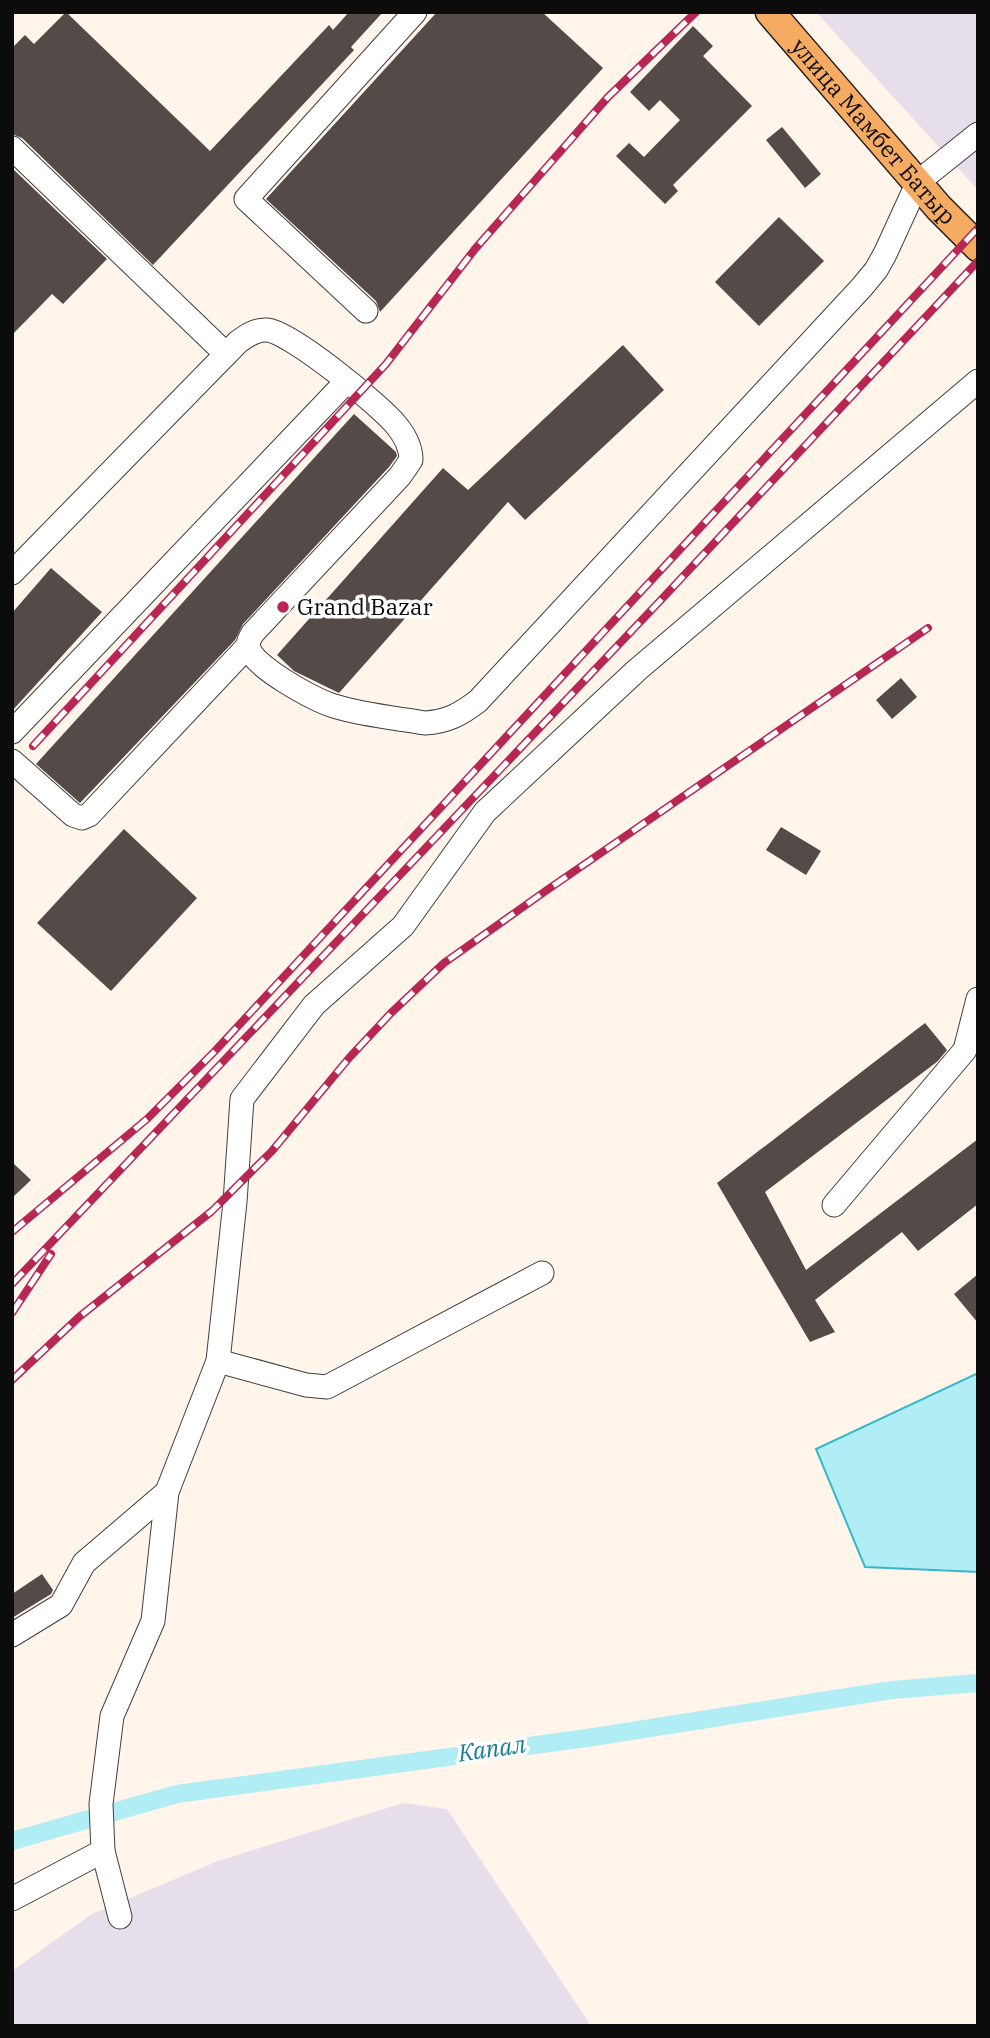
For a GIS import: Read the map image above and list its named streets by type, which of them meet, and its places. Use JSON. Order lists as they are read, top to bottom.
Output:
{
  "streets": {
    "main road": ["улица Мамбет Батыр"]
  },
  "water": ["Капал"],
  "places": ["Grand Bazar"]
}
